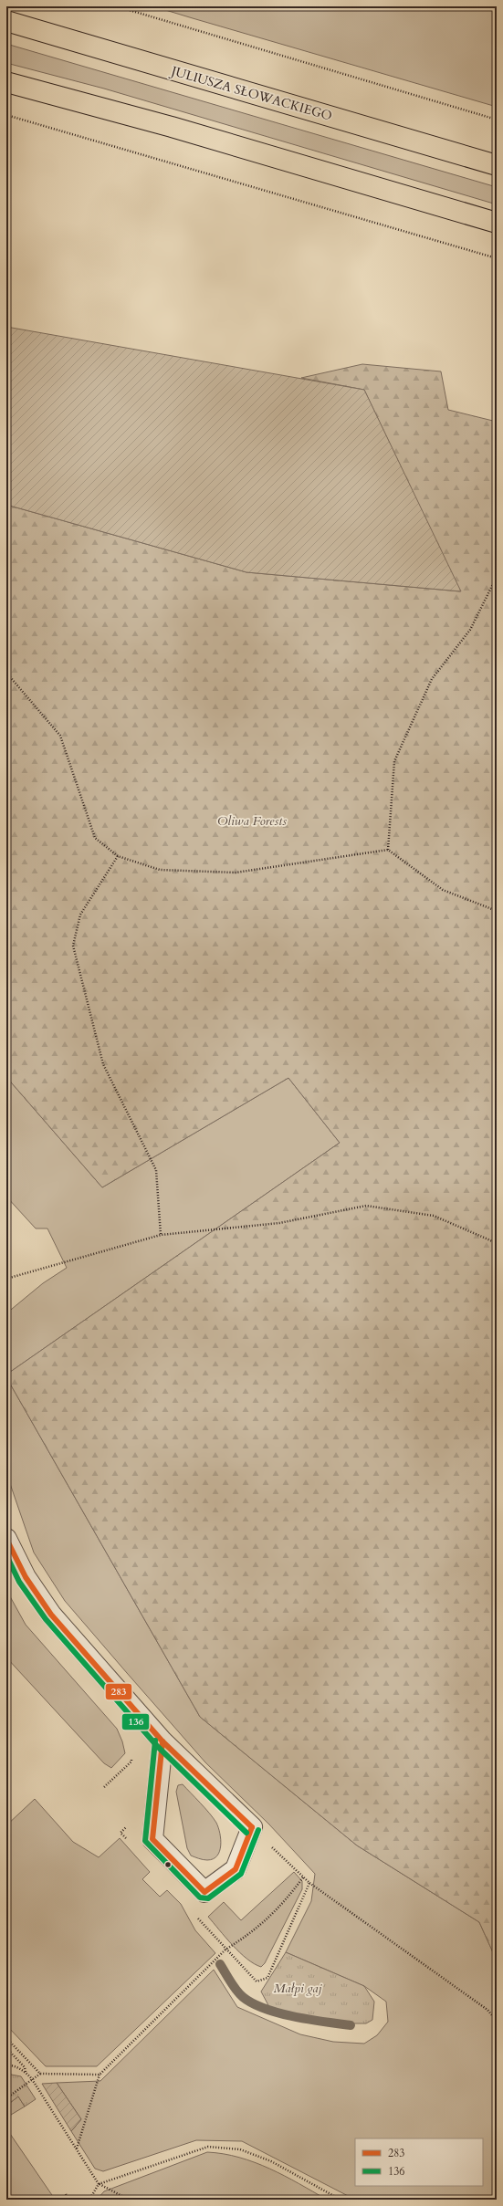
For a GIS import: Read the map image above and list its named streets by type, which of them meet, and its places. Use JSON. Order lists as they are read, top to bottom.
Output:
{
  "streets": {
    "main road": ["JULIUSZA SŁOWACKIEGO"]
  },
  "parks": ["Oliwa Forests", "Małpi gaj"],
  "lines": ["transit line 283", "transit line 136"],
  "legend": ["283", "136"]
}
